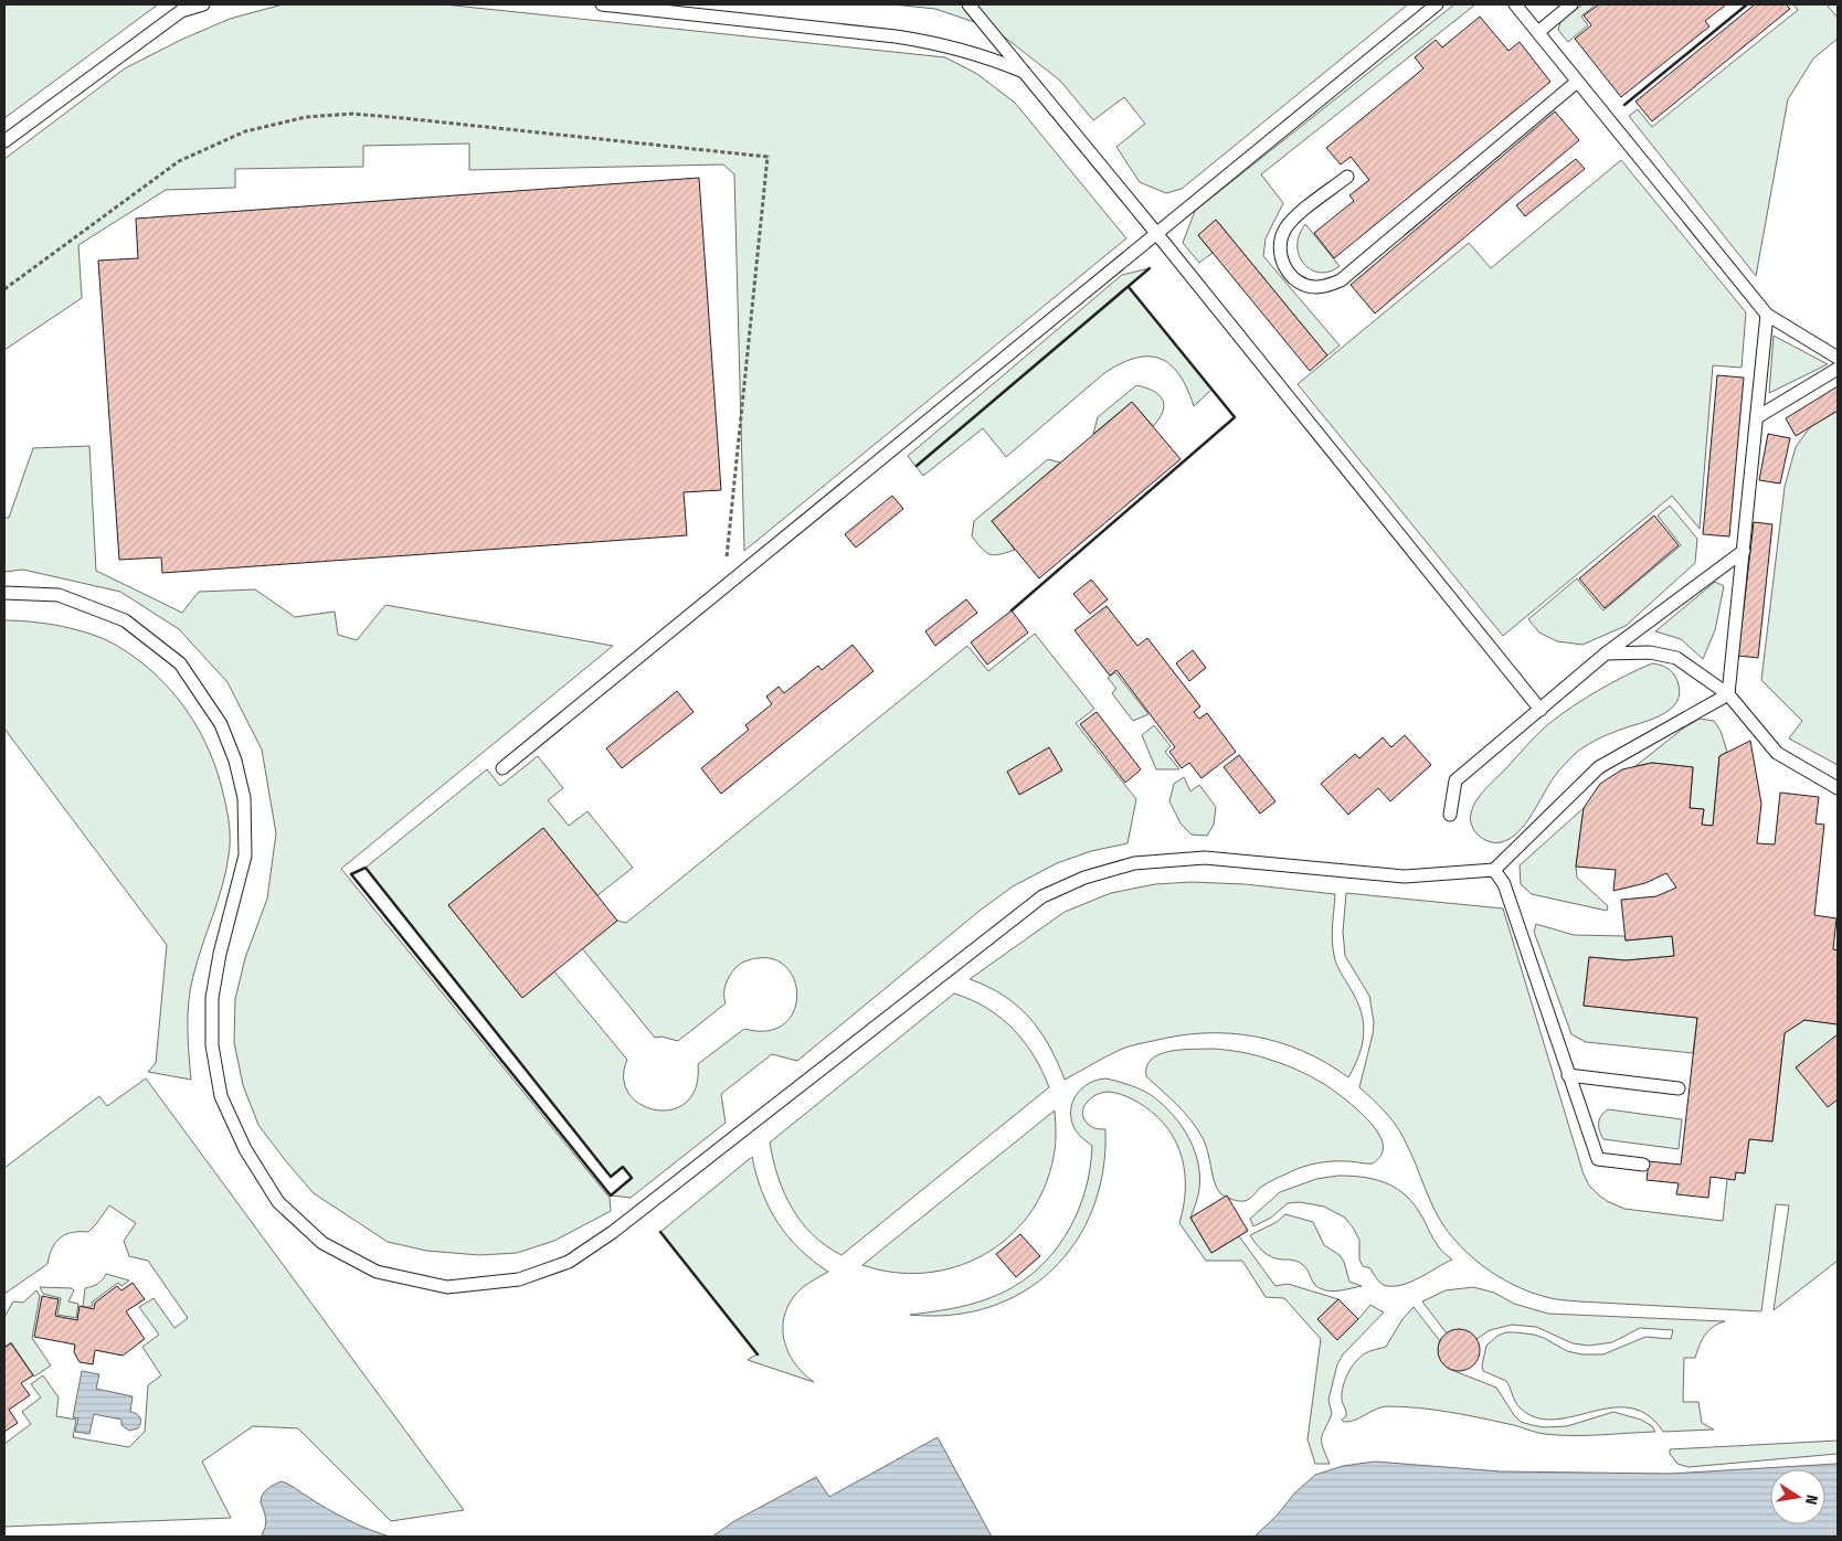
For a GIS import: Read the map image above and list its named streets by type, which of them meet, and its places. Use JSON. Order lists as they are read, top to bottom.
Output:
{
  "north": "right"
}
